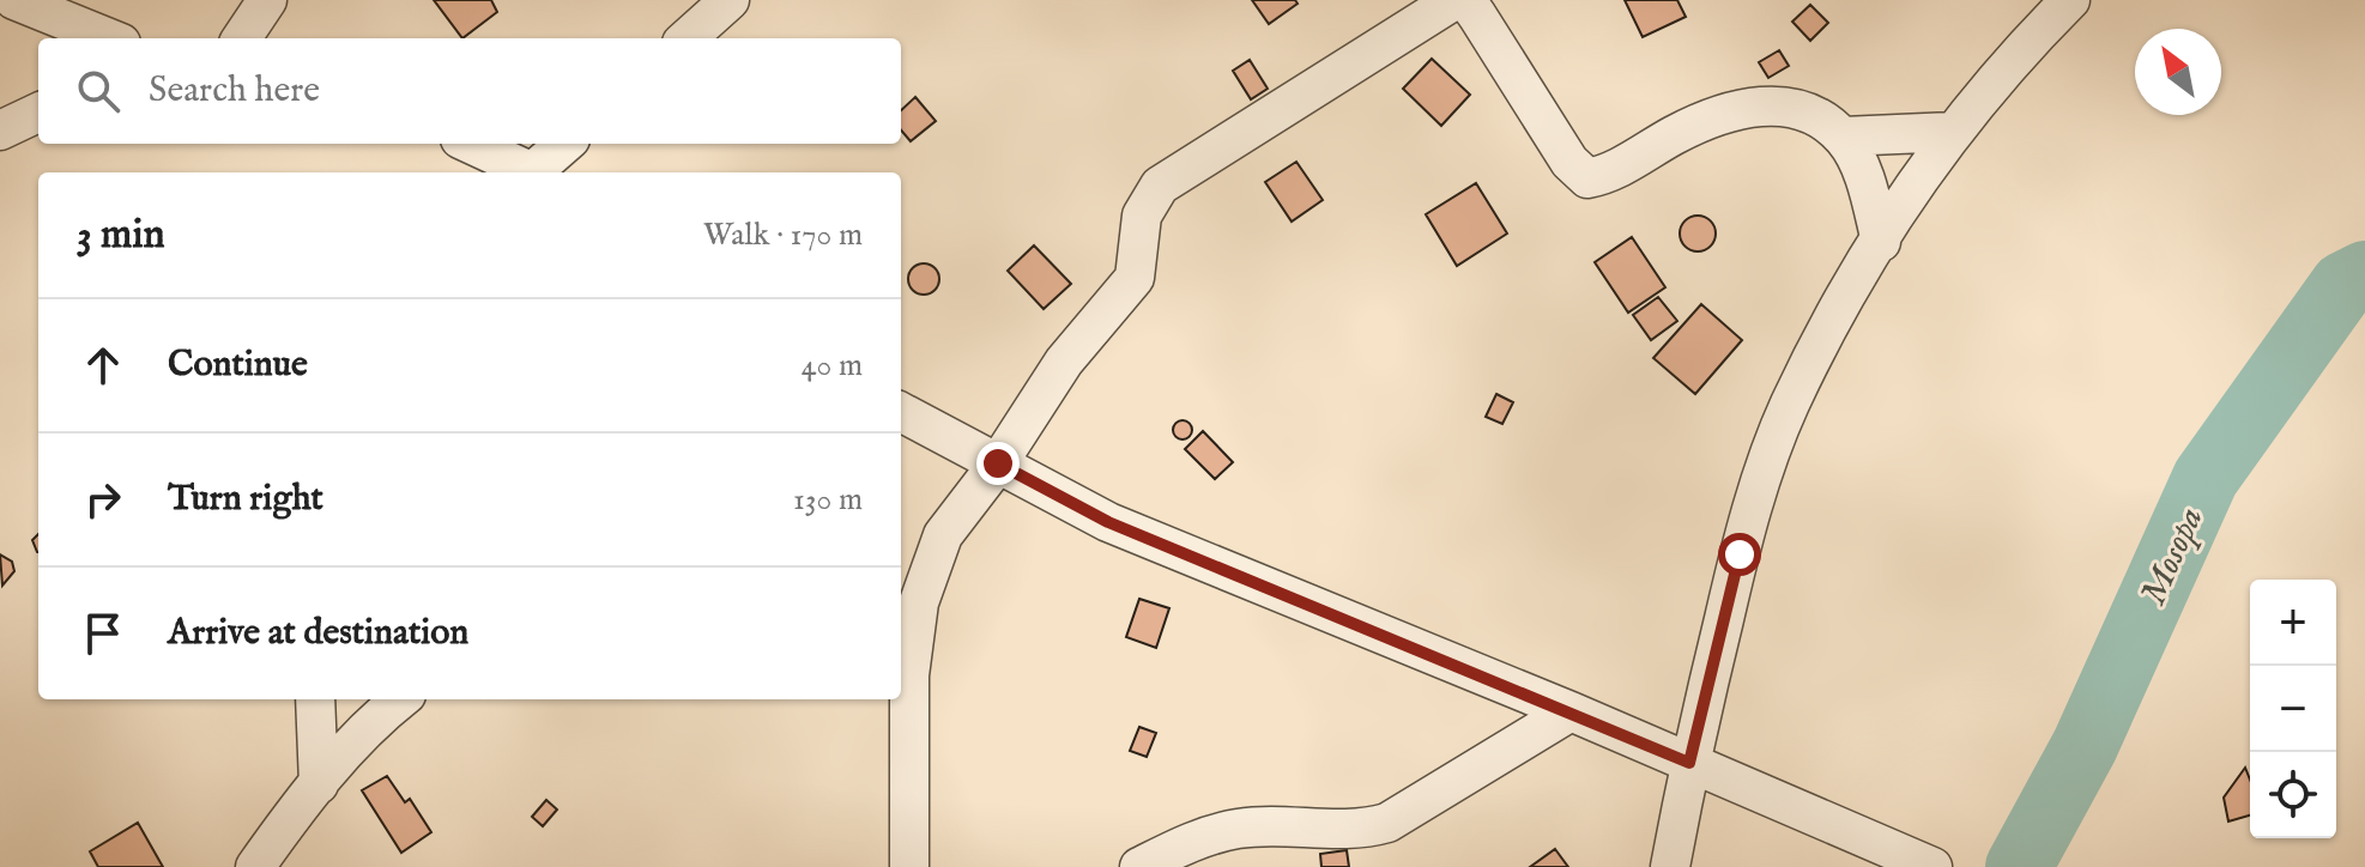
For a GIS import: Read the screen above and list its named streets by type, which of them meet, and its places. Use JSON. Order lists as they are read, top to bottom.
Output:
{
  "water": ["Mosopa"],
  "north": "top left",
  "page": {
    "search": "Search here",
    "heading": ["3 min", "Walk · 170 m"],
    "list": [
      ["Continue", "40 m"],
      ["Turn right", "130 m"],
      "Arrive at destination"
    ],
    "map_buttons": ["+", "−"]
  }
}
